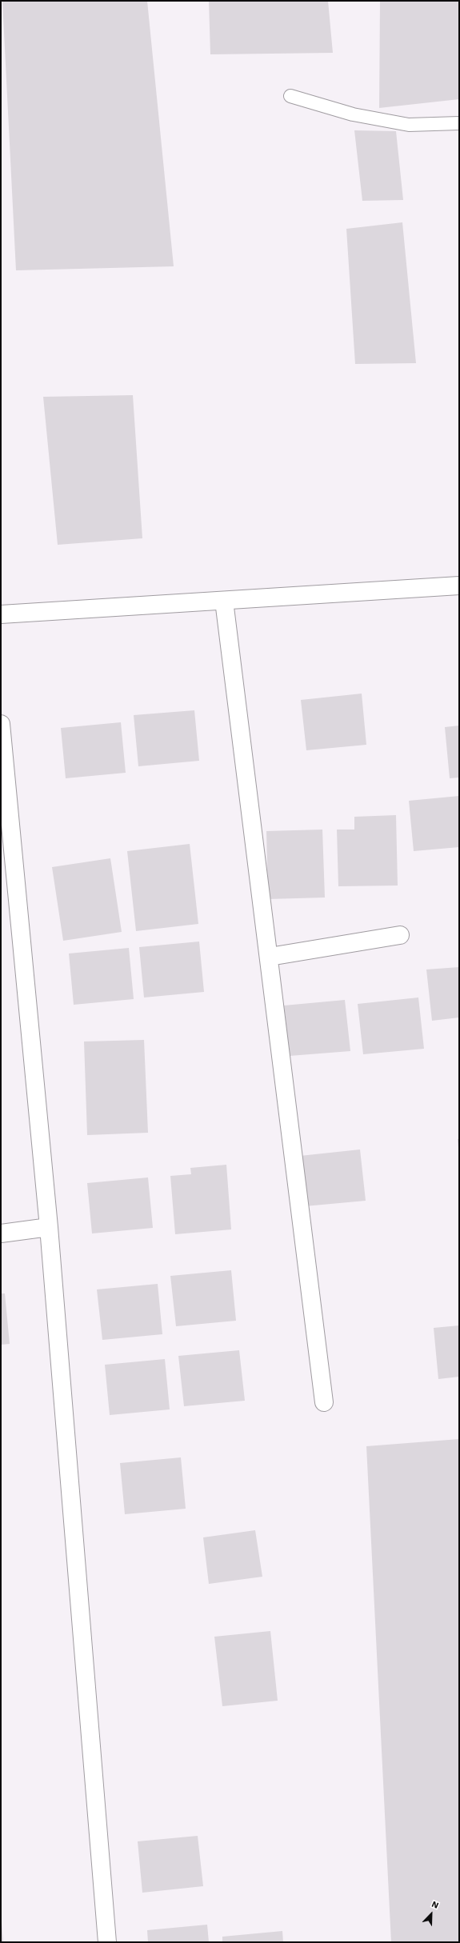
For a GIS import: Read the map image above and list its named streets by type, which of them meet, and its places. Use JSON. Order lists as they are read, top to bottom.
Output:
{
  "north": "top right"
}
